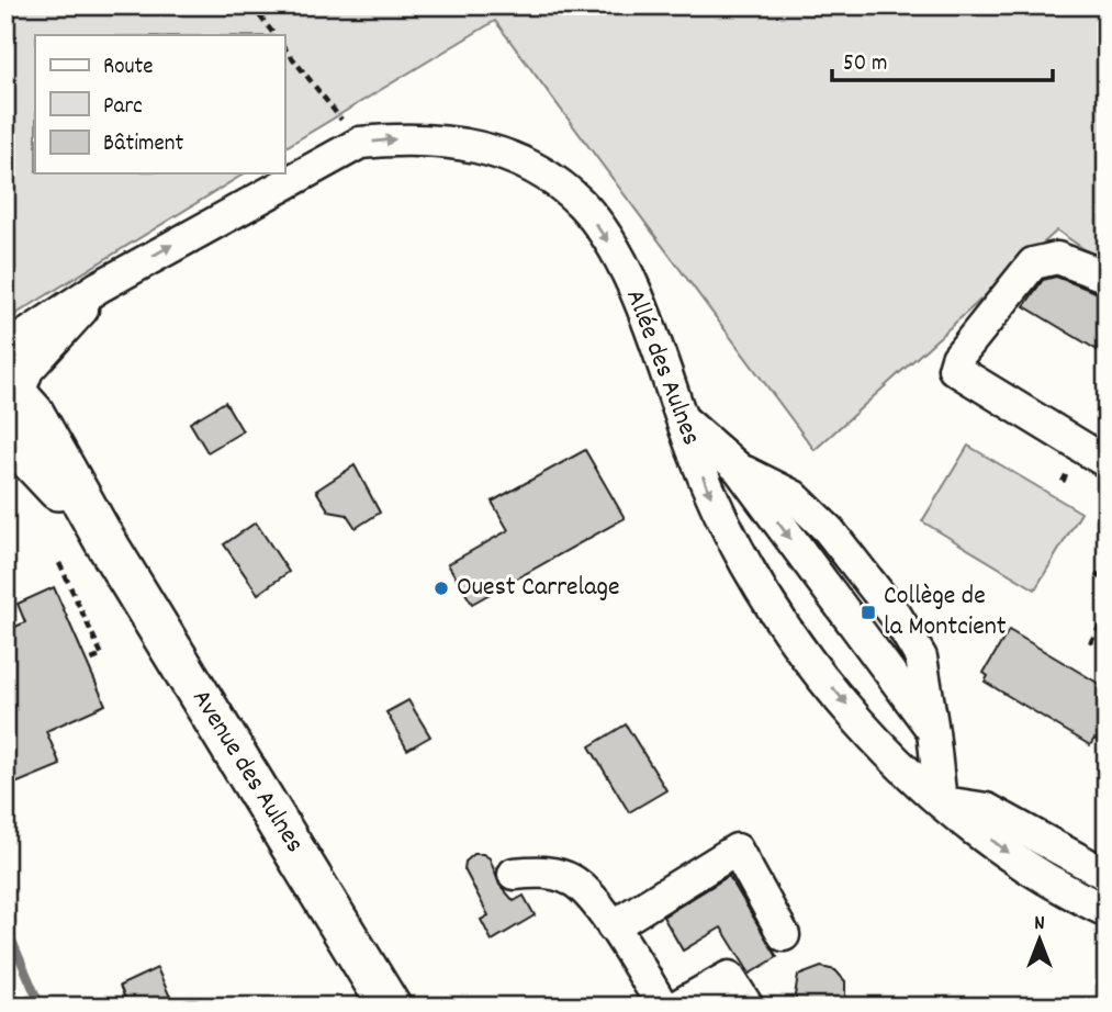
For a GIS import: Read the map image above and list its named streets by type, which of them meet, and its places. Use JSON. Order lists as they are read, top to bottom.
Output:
{
  "streets": {
    "main road": ["Avenue des Aulnes"],
    "street": ["Allée des Aulnes"]
  },
  "one_way": ["Allée des Aulnes"],
  "places": {
    "other": ["Ouest Carrelage"],
    "transit": ["Collège de la Montcient"]
  },
  "legend": ["Route", "Parc", "Bâtiment"],
  "scale_bar": "50 m",
  "north": "top"
}
